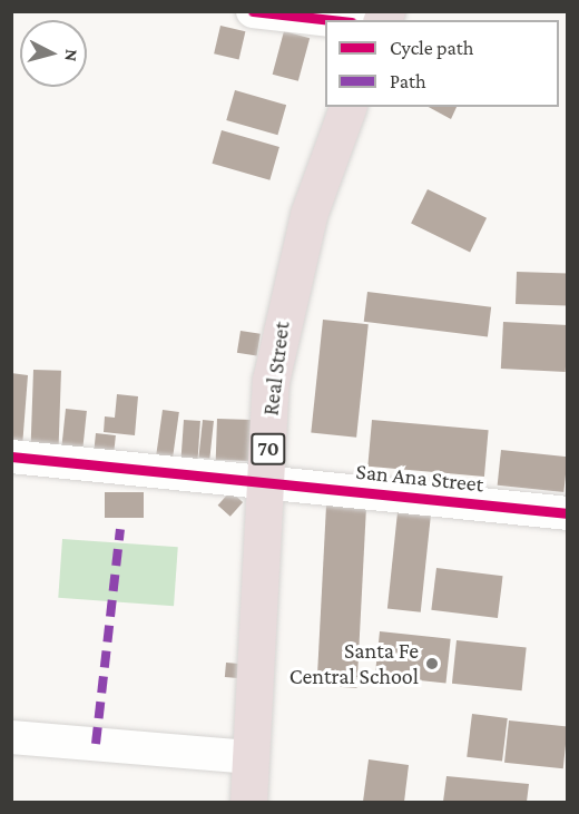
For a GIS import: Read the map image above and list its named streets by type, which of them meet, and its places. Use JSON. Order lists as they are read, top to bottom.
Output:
{
  "streets": {
    "highway": ["Real Street", "70"],
    "street": ["San Ana Street"]
  },
  "crossings": [
    ["Real Street", "San Ana Street"]
  ],
  "places": ["Santa Fe Central School"],
  "legend": ["Cycle path", "Path"],
  "north": "right"
}
